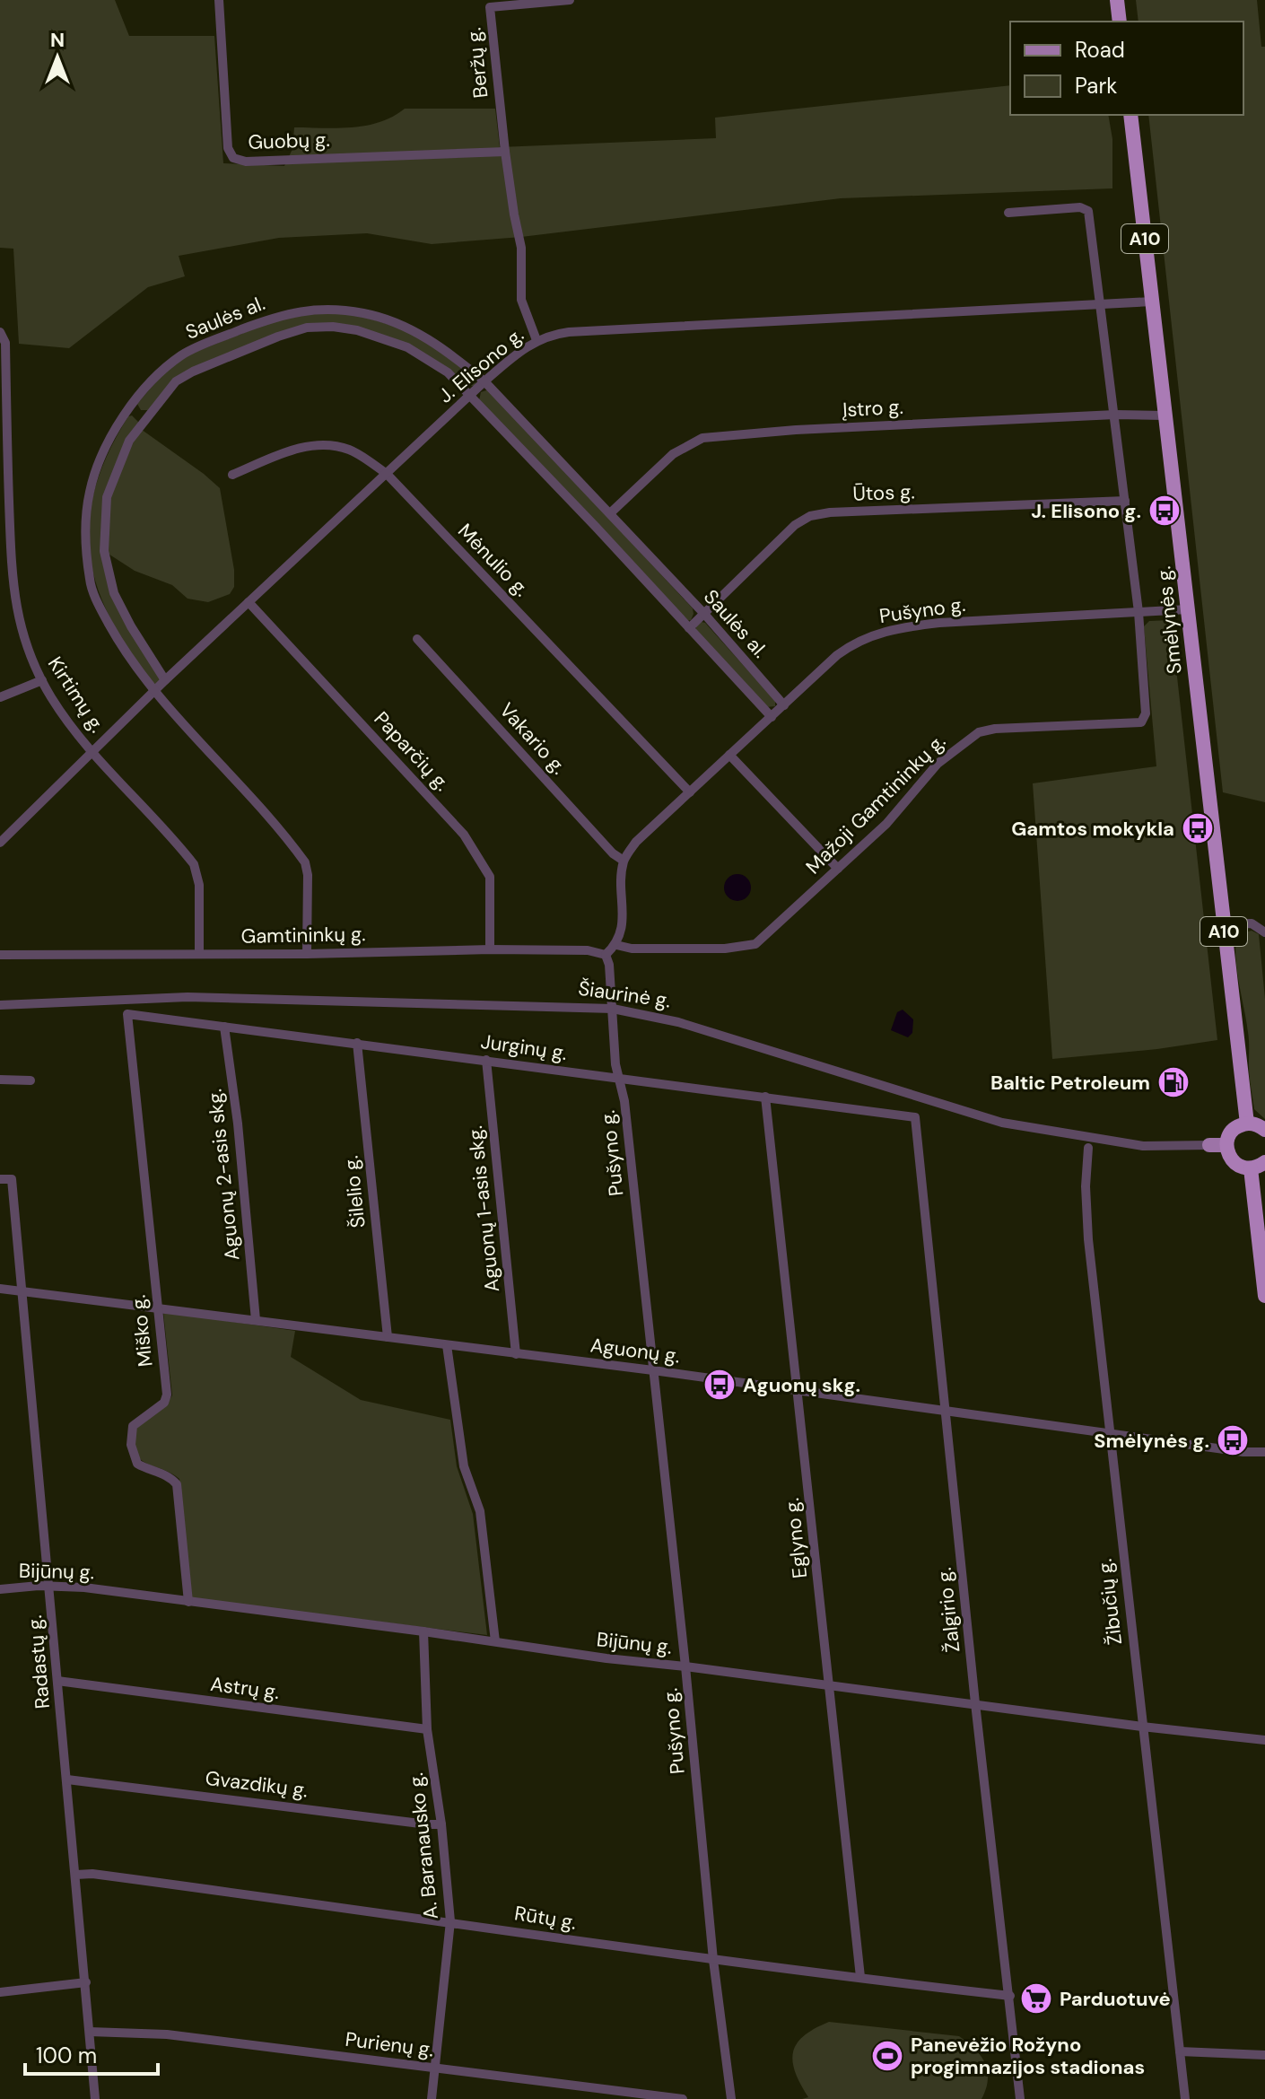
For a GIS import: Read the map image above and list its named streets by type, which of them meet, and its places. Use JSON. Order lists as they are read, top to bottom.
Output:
{
  "streets": {
    "highway": ["A10", "Smėlynės g."],
    "main road": ["Šiaurinė g."],
    "street": [
      "Beržų g.",
      "Guobų g.",
      "Saulės al.",
      "J. Elisono g.",
      "Įstro g.",
      "Ūtos g.",
      "Mėnulio g.",
      "Pušyno g.",
      "Kirtimų g.",
      "Vakario g.",
      "Paparčių g.",
      "Mažoji Gamtininkų g.",
      "Gamtininkų g.",
      "Jurginų g.",
      "Aguonų 2-asis skg.",
      "Šilelio g.",
      "Aguonų 1-asis skg.",
      "Miško g.",
      "Aguonų g.",
      "Eglyno g.",
      "Bijūnų g.",
      "Žibučių g.",
      "Žalgirio g.",
      "Radastų g.",
      "Astrų g.",
      "Gvazdikų g.",
      "A. Baranausko g.",
      "Rūtų g.",
      "Purienų g."
    ]
  },
  "crossings": [
    ["Beržų g.", "Guobų g."],
    ["Saulės al.", "J. Elisono g."],
    ["Saulės al.", "Įstro g."],
    ["Saulės al.", "Ūtos g."],
    ["Saulės al.", "Pušyno g."],
    ["Saulės al.", "Gamtininkų g."],
    ["J. Elisono g.", "Mėnulio g."],
    ["J. Elisono g.", "Smėlynės g."],
    ["J. Elisono g.", "Kirtimų g."],
    ["J. Elisono g.", "Paparčių g."],
    ["J. Elisono g.", "Mažoji Gamtininkų g."],
    ["Įstro g.", "Smėlynės g."],
    ["Įstro g.", "Mažoji Gamtininkų g."],
    ["Ūtos g.", "Mažoji Gamtininkų g."],
    ["Mėnulio g.", "Pušyno g."],
    ["Pušyno g.", "Smėlynės g."],
    ["Pušyno g.", "Vakario g."],
    ["Pušyno g.", "Mažoji Gamtininkų g."],
    ["Pušyno g.", "Gamtininkų g."],
    ["Pušyno g.", "Šiaurinė g."],
    ["Pušyno g.", "Jurginų g."],
    ["Pušyno g.", "Aguonų g."],
    ["Pušyno g.", "Bijūnų g."],
    ["Pušyno g.", "Rūtų g."],
    ["Kirtimų g.", "Gamtininkų g."],
    ["Paparčių g.", "Gamtininkų g."],
    ["Jurginų g.", "Aguonų 2-asis skg."],
    ["Jurginų g.", "Šilelio g."],
    ["Jurginų g.", "Aguonų 1-asis skg."],
    ["Jurginų g.", "Miško g."],
    ["Jurginų g.", "Eglyno g."],
    ["Jurginų g.", "Žalgirio g."],
    ["Aguonų 2-asis skg.", "Aguonų g."],
    ["Šilelio g.", "Aguonų g."],
    ["Aguonų 1-asis skg.", "Aguonų g."],
    ["Miško g.", "Aguonų g."],
    ["Miško g.", "Bijūnų g."],
    ["Aguonų g.", "Eglyno g."],
    ["Aguonų g.", "Žibučių g."],
    ["Aguonų g.", "Žalgirio g."],
    ["Aguonų g.", "Radastų g."],
    ["Eglyno g.", "Bijūnų g."],
    ["Eglyno g.", "Rūtų g."],
    ["Bijūnų g.", "Žibučių g."],
    ["Bijūnų g.", "Žalgirio g."],
    ["Bijūnų g.", "Radastų g."],
    ["Bijūnų g.", "A. Baranausko g."],
    ["Žalgirio g.", "Rūtų g."],
    ["Radastų g.", "Astrų g."],
    ["Radastų g.", "Gvazdikų g."],
    ["Radastų g.", "Rūtų g."],
    ["Radastų g.", "Purienų g."],
    ["Astrų g.", "A. Baranausko g."],
    ["Gvazdikų g.", "A. Baranausko g."],
    ["A. Baranausko g.", "Rūtų g."],
    ["A. Baranausko g.", "Purienų g."]
  ],
  "places": {
    "bus stop": [
      "J. Elisono g.",
      "Gamtos mokykla",
      "Aguonų skg.",
      "Smėlynės g."
    ],
    "fuel station": ["Baltic Petroleum"],
    "supermarket": ["Parduotuvė"],
    "sports": ["Panevėžio Rožyno progimnazijos stadionas"]
  },
  "legend": ["Road", "Park"],
  "scale_bar": "100 m",
  "north": "top"
}
